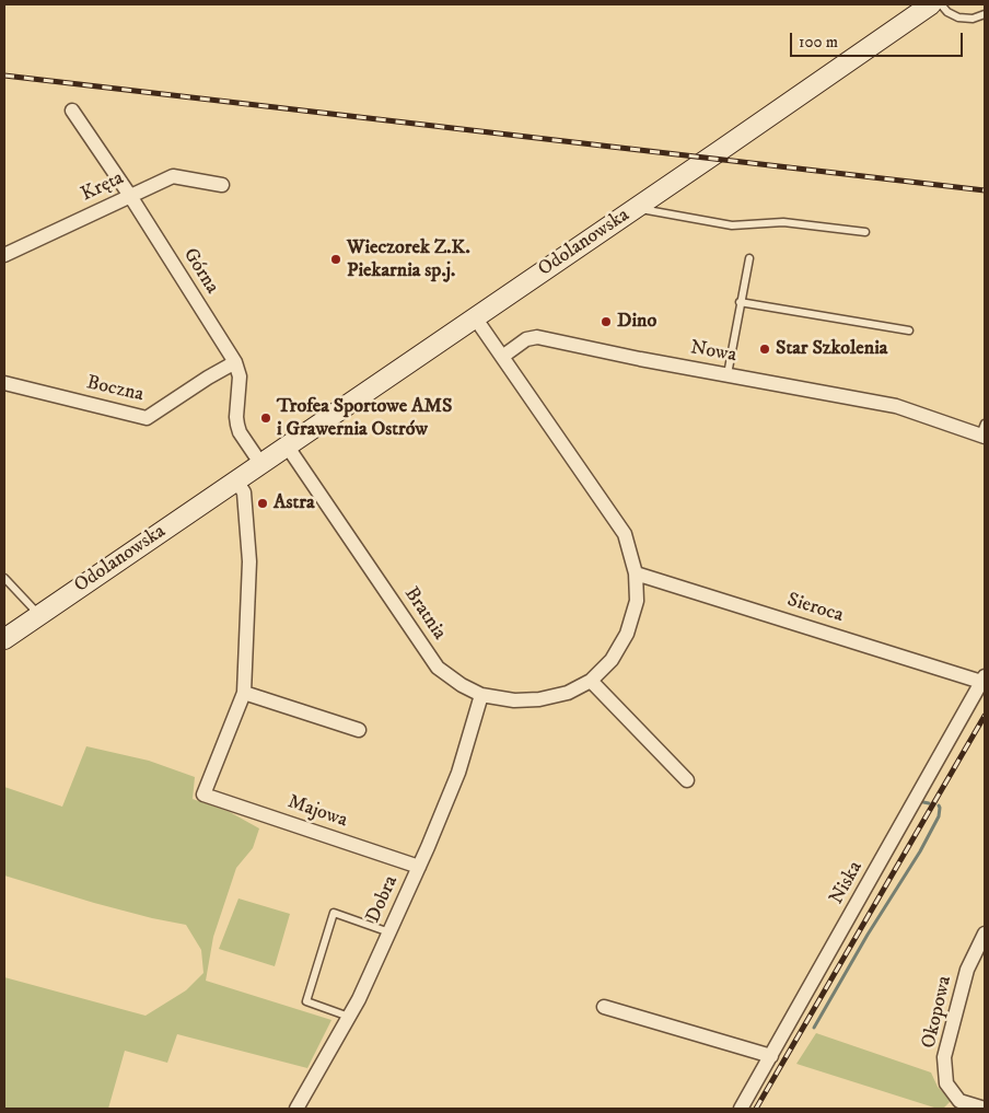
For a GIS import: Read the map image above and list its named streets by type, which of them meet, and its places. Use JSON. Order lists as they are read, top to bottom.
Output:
{
  "streets": {
    "main road": ["Odolanowska"],
    "street": [
      "Kręta",
      "Górna",
      "Nowa",
      "Boczna",
      "Sieroca",
      "Bratnia",
      "Majowa",
      "Niska",
      "Dobra",
      "Okopowa"
    ]
  },
  "crossings": [
    ["Kręta", "Górna"],
    ["Odolanowska", "Górna"],
    ["Odolanowska", "Bratnia"],
    ["Górna", "Boczna"],
    ["Nowa", "Bratnia"],
    ["Sieroca", "Bratnia"],
    ["Sieroca", "Niska"],
    ["Bratnia", "Dobra"],
    ["Majowa", "Dobra"]
  ],
  "places": [
    "Wieczorek Z.K. Piekarnia sp.j.",
    "Dino",
    "Star Szkolenia",
    "Trofea Sportowe AMS i Grawernia Ostrów",
    "Astra"
  ],
  "scale_bar": "100 m"
}
